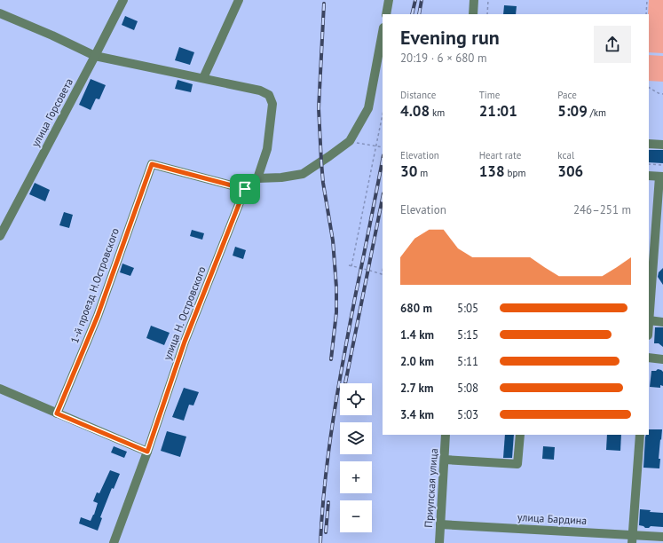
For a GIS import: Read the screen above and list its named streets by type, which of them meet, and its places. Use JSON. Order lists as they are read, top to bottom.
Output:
{
  "streets": {
    "street": [
      "улица Горсовета",
      "1-й проезд Н.Островского",
      "улица Н. Островского",
      "Приупская улица",
      "улица Бардина"
    ]
  },
  "crossings": [
    ["1-й проезд Н.Островского", "улица Н. Островского"],
    ["Приупская улица", "улица Бардина"]
  ],
  "page": {
    "heading": ["Evening run", "20:19 · 6 × 680 m"],
    "stats": [
      ["Distance", "4.08 km"],
      ["Time", "21:01"],
      ["Pace", "5:09 /km"],
      ["Elevation", "30 m"],
      ["Heart rate", "138 bpm"],
      ["kcal", "306"]
    ],
    "chart": ["Elevation", "246–251 m"],
    "list": [
      {
        "name": "680 m",
        "note": "5:05"
      },
      {
        "name": "1.4 km",
        "note": "5:15"
      },
      {
        "name": "2.0 km",
        "note": "5:11"
      },
      {
        "name": "2.7 km",
        "note": "5:08"
      },
      {
        "name": "3.4 km",
        "note": "5:03"
      }
    ],
    "map_buttons": ["+", "−"]
  }
}
